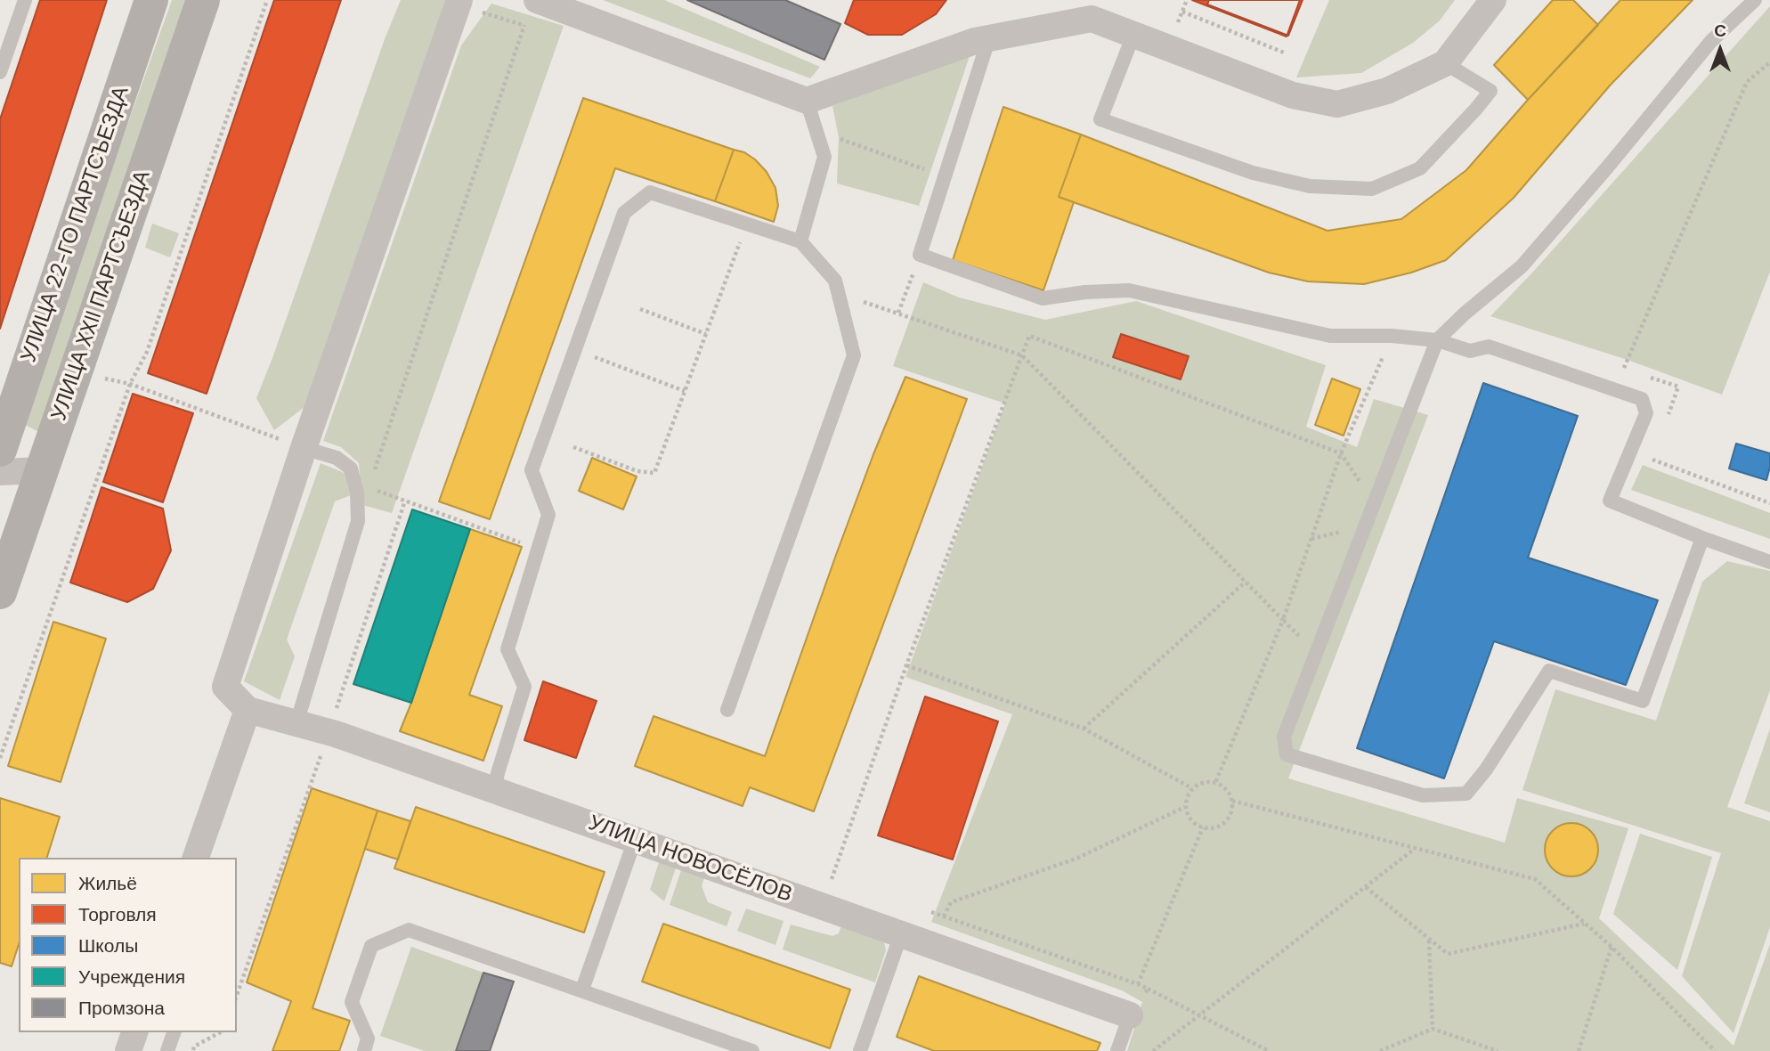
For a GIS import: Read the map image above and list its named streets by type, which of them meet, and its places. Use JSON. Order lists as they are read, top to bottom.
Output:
{
  "streets": {
    "main road": ["УЛИЦА 22-ГО ПАРТСЪЕЗДА", "УЛИЦА XXII ПАРТСЪЕЗДА"],
    "street": ["УЛИЦА НОВОСЁЛОВ"]
  },
  "legend": [
    "Жильё",
    "Торговля",
    "Школы",
    "Учреждения",
    "Промзона"
  ],
  "north": "top"
}
